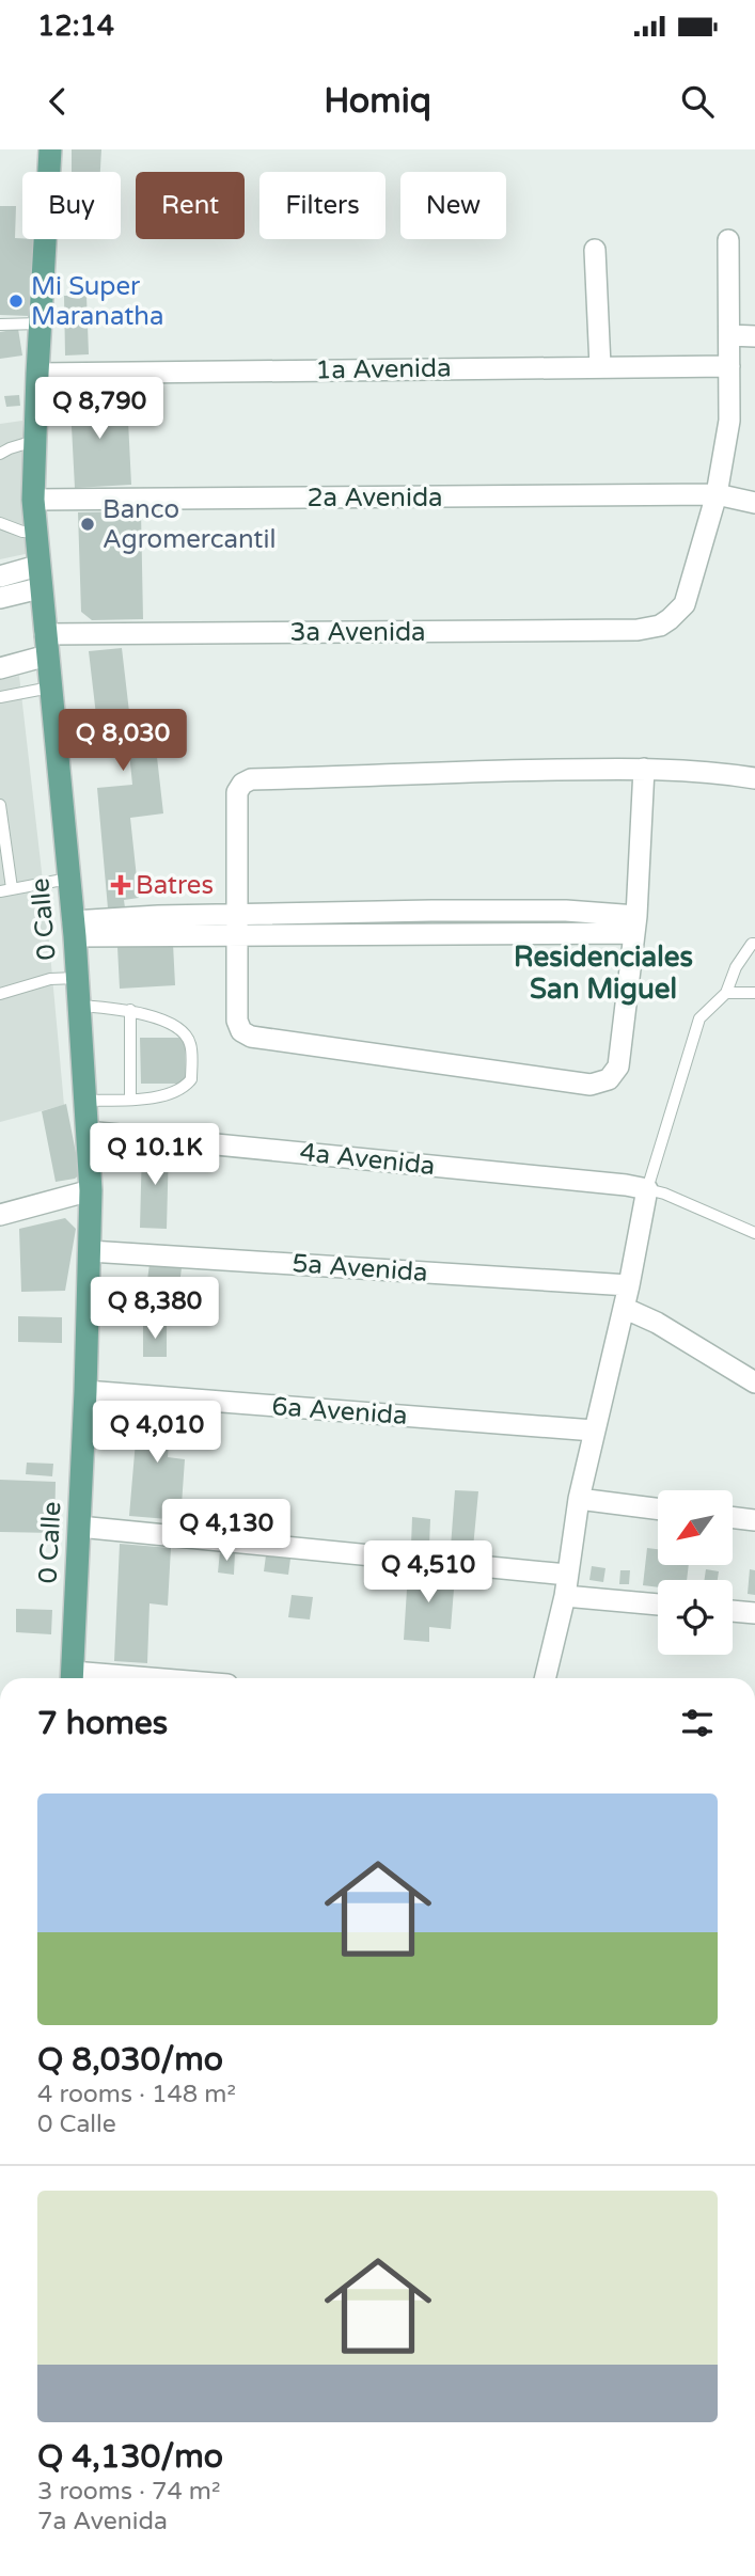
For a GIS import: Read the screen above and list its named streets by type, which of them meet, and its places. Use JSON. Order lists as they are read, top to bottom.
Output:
{
  "streets": {
    "main road": ["0 Calle"],
    "street": [
      "1a Avenida",
      "2a Avenida",
      "3a Avenida",
      "4a Avenida",
      "5a Avenida",
      "6a Avenida"
    ]
  },
  "crossings": [
    ["1a Avenida", "0 Calle"],
    ["2a Avenida", "3a Avenida"],
    ["2a Avenida", "0 Calle"],
    ["3a Avenida", "0 Calle"],
    ["0 Calle", "4a Avenida"],
    ["0 Calle", "5a Avenida"],
    ["0 Calle", "6a Avenida"]
  ],
  "districts": ["Residenciales San Miguel"],
  "places": {
    "other": ["Mi Super Maranatha", "Banco Agromercantil"],
    "health": ["Batres"]
  },
  "north": "bottom left",
  "page": {
    "status": "12:14",
    "header": "Homiq",
    "chip": [
      "Buy",
      "Rent",
      "Filters",
      "New"
    ],
    "price": [
      "Q 8,790",
      "Q 8,030",
      "Q 10.1K",
      "Q 8,380",
      "Q 4,010",
      "Q 4,130",
      "Q 4,510"
    ],
    "heading": "7 homes",
    "list": [
      {
        "name": "Q 8,030/mo",
        "note": "4 rooms · 148 m² · 0 Calle"
      },
      {
        "name": "Q 4,130/mo",
        "note": "3 rooms · 74 m² · 7a Avenida"
      }
    ]
  }
}
